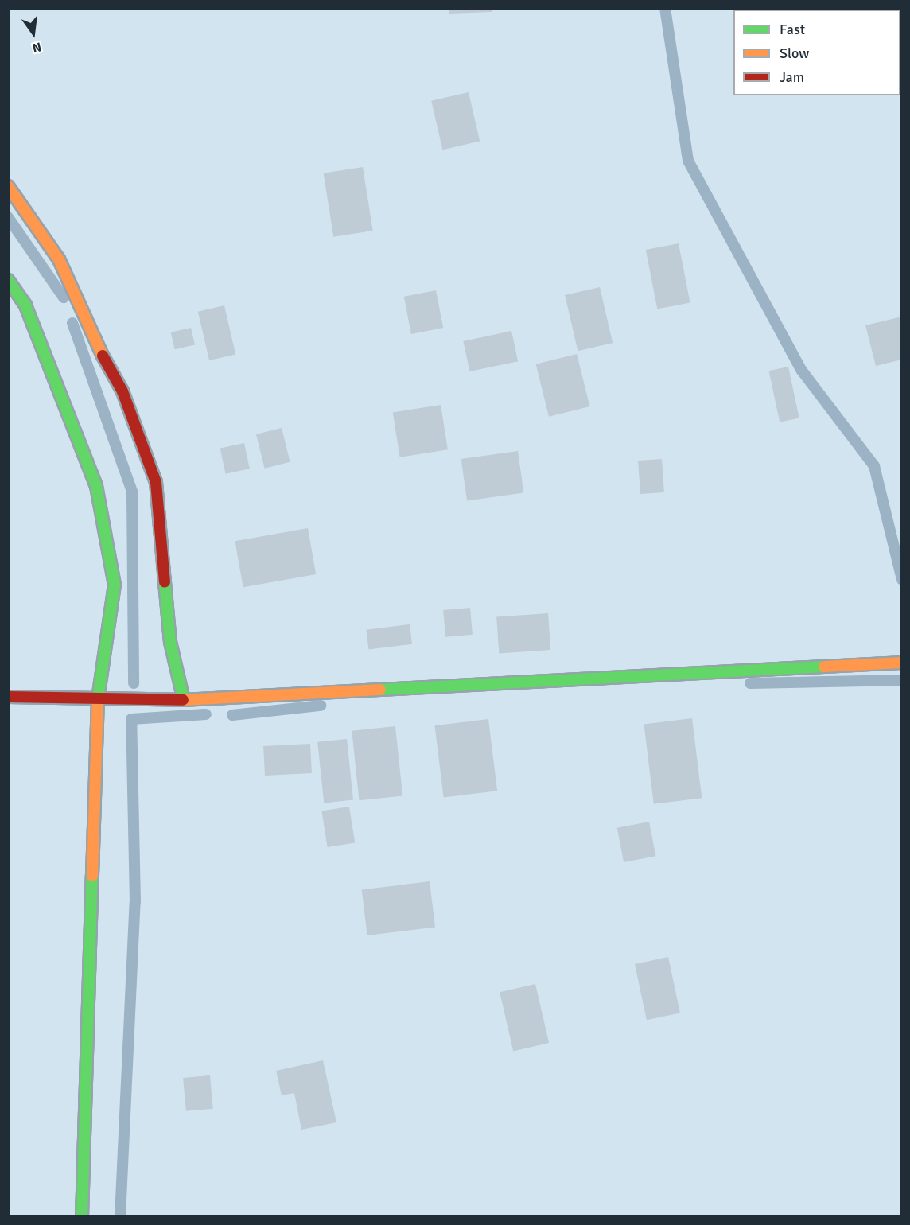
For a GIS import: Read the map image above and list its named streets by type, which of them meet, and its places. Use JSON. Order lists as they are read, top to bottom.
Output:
{
  "legend": ["Fast", "Slow", "Jam"],
  "north": "bottom"
}
